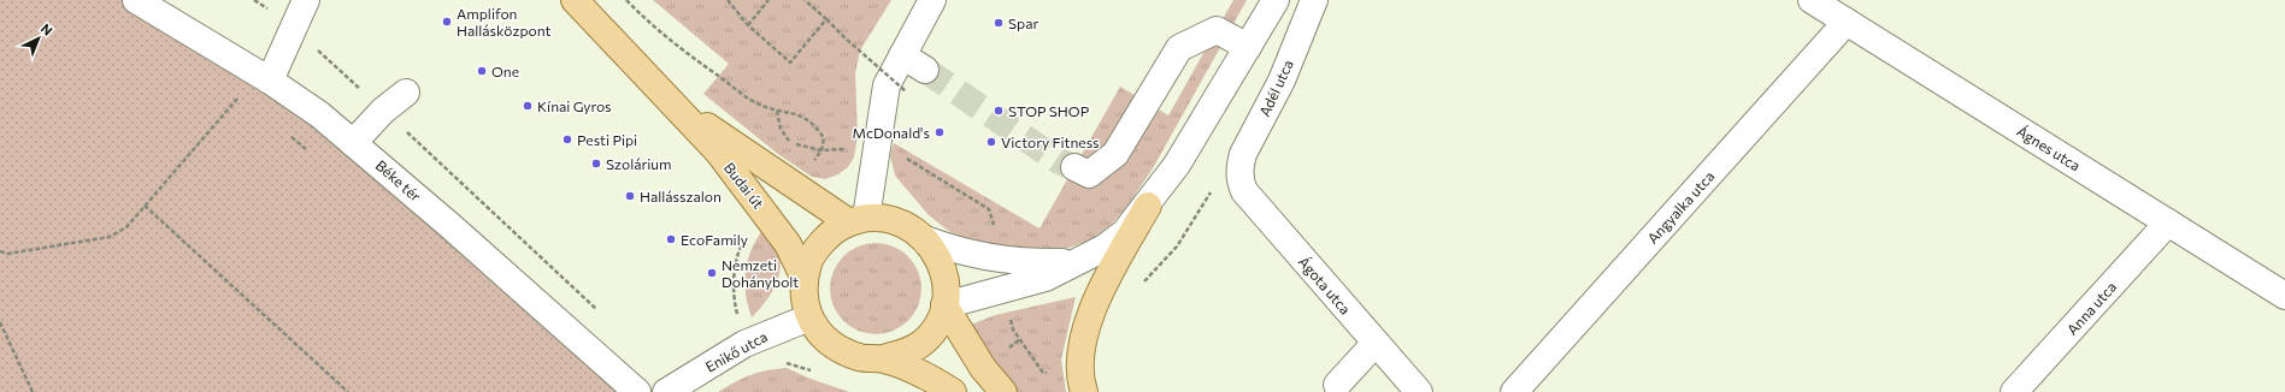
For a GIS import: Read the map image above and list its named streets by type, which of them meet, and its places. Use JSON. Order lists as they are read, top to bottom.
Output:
{
  "streets": {
    "main road": ["Budai út"],
    "street": [
      "Adél utca",
      "Ágnes utca",
      "Béke tér",
      "Angyalka utca",
      "Ágota utca",
      "Anna utca",
      "Enikő utca"
    ]
  },
  "crossings": [
    ["Adél utca", "Ágota utca"],
    ["Ágnes utca", "Angyalka utca"],
    ["Ágnes utca", "Anna utca"],
    ["Budai út", "Enikő utca"]
  ],
  "places": [
    "Amplifon Hallásközpont",
    "Spar",
    "One",
    "Kínai Gyros",
    "STOP SHOP",
    "McDonald's",
    "Pesti Pipi",
    "Victory Fitness",
    "Szolárium",
    "Hallásszalon",
    "EcoFamily",
    "Nemzeti Dohánybolt"
  ],
  "north": "top right"
}
